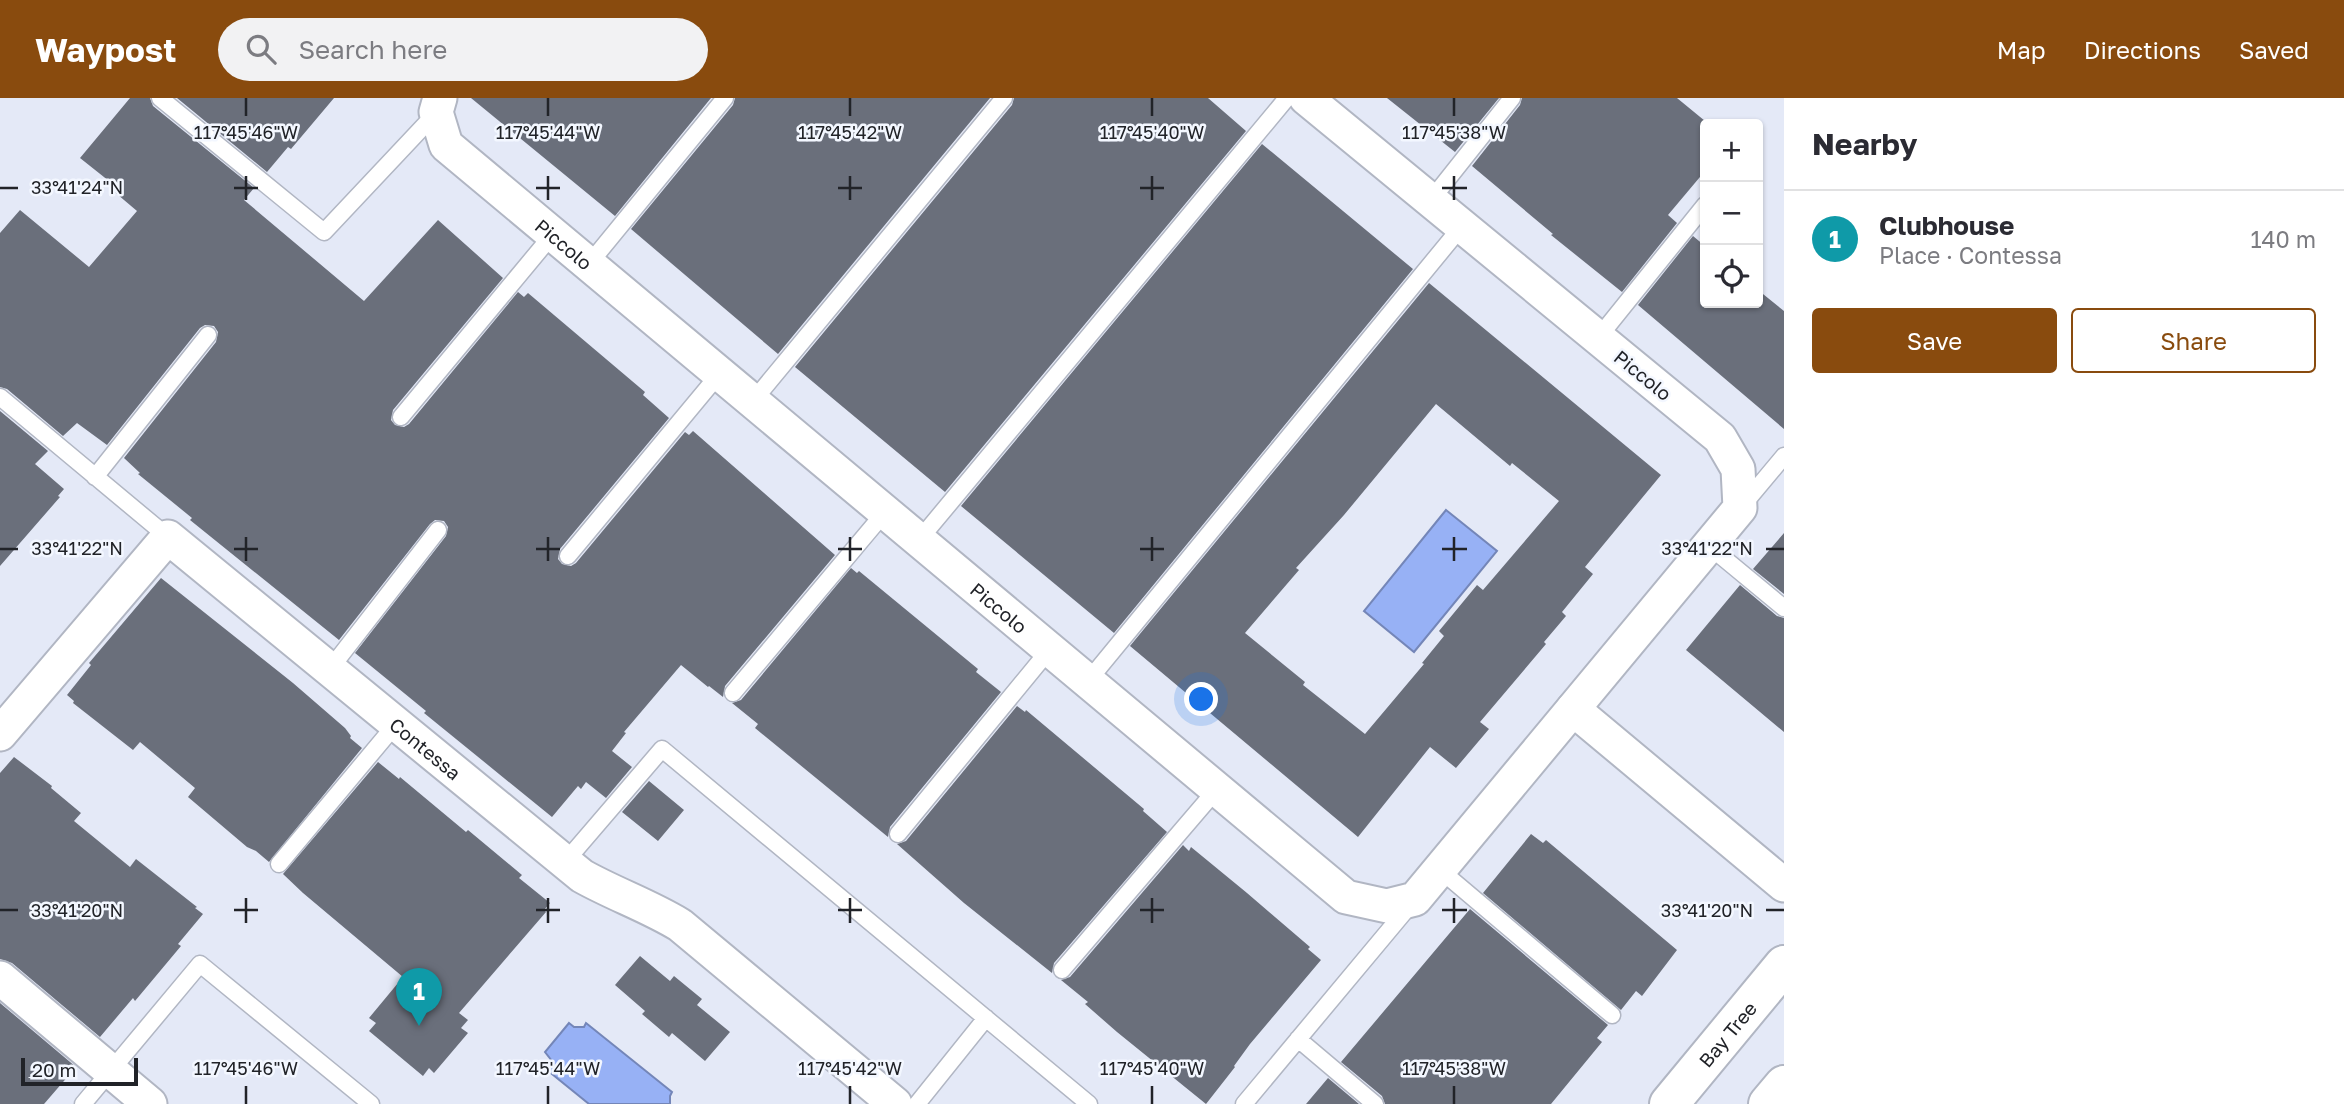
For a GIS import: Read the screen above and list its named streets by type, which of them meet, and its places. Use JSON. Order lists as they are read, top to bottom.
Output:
{
  "streets": {
    "street": ["Piccolo", "Contessa", "Bay Tree"]
  },
  "scale_bar": "20 m",
  "page": {
    "header": "Waypost",
    "search": "Search here",
    "nav": ["Map", "Directions", "Saved"],
    "heading": "Nearby",
    "map_buttons": ["+", "−"],
    "list": [
      {
        "mark": "1",
        "name": "Clubhouse",
        "note": "Place · Contessa",
        "value": "140 m"
      }
    ],
    "buttons": ["Save", "Share"],
    "pins": "1",
    "scale": "20 m"
  },
  "coordinates": [
    "117°45'46\"W",
    "117°45'44\"W",
    "117°45'42\"W",
    "117°45'40\"W",
    "117°45'38\"W",
    "33°41'24\"N",
    "33°41'22\"N",
    "33°41'20\"N"
  ]
}
